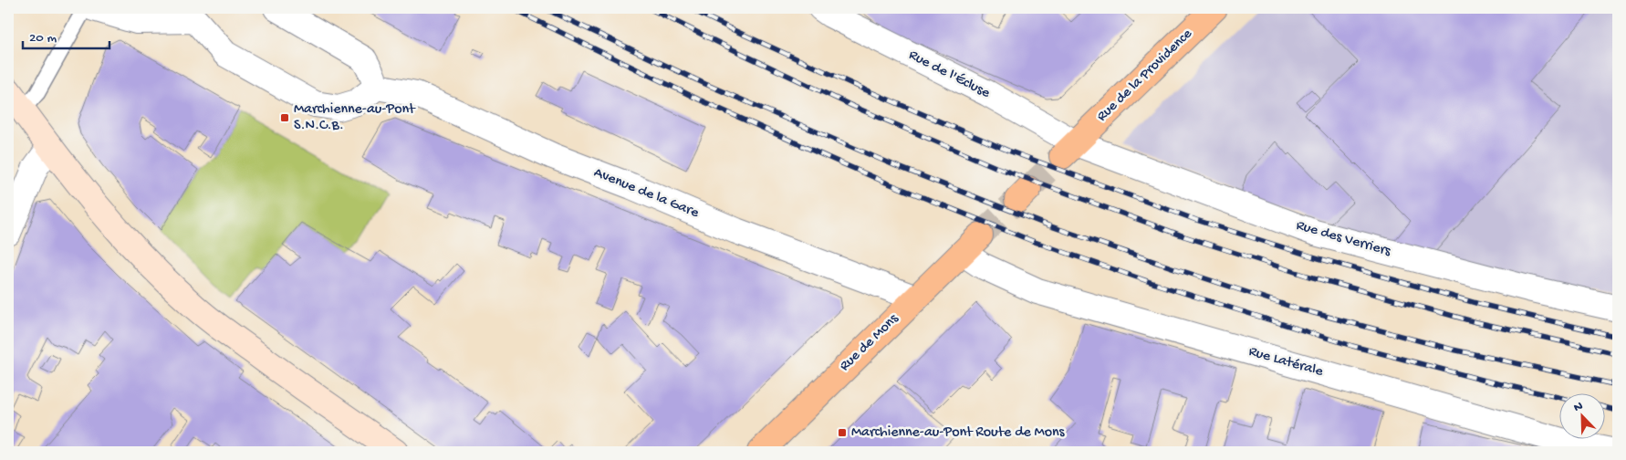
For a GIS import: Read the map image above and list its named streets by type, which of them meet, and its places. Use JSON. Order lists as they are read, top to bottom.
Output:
{
  "streets": {
    "main road": ["Rue de la Providence", "Rue de Mons"],
    "street": [
      "Rue de l'Écluse",
      "Avenue de la Gare",
      "Rue des Verriers",
      "Rue Latérale"
    ]
  },
  "crossings": [
    ["Rue de l'Écluse", "Rue de la Providence"],
    ["Rue de l'Écluse", "Rue des Verriers"],
    ["Rue de la Providence", "Rue des Verriers"],
    ["Avenue de la Gare", "Rue de Mons"],
    ["Rue de Mons", "Rue Latérale"]
  ],
  "places": {
    "transit": ["Marchienne-au-Pont S.N.C.B.", "Marchienne-au-Pont Route de Mons"]
  },
  "scale_bar": "20 m",
  "north": "top left"
}
